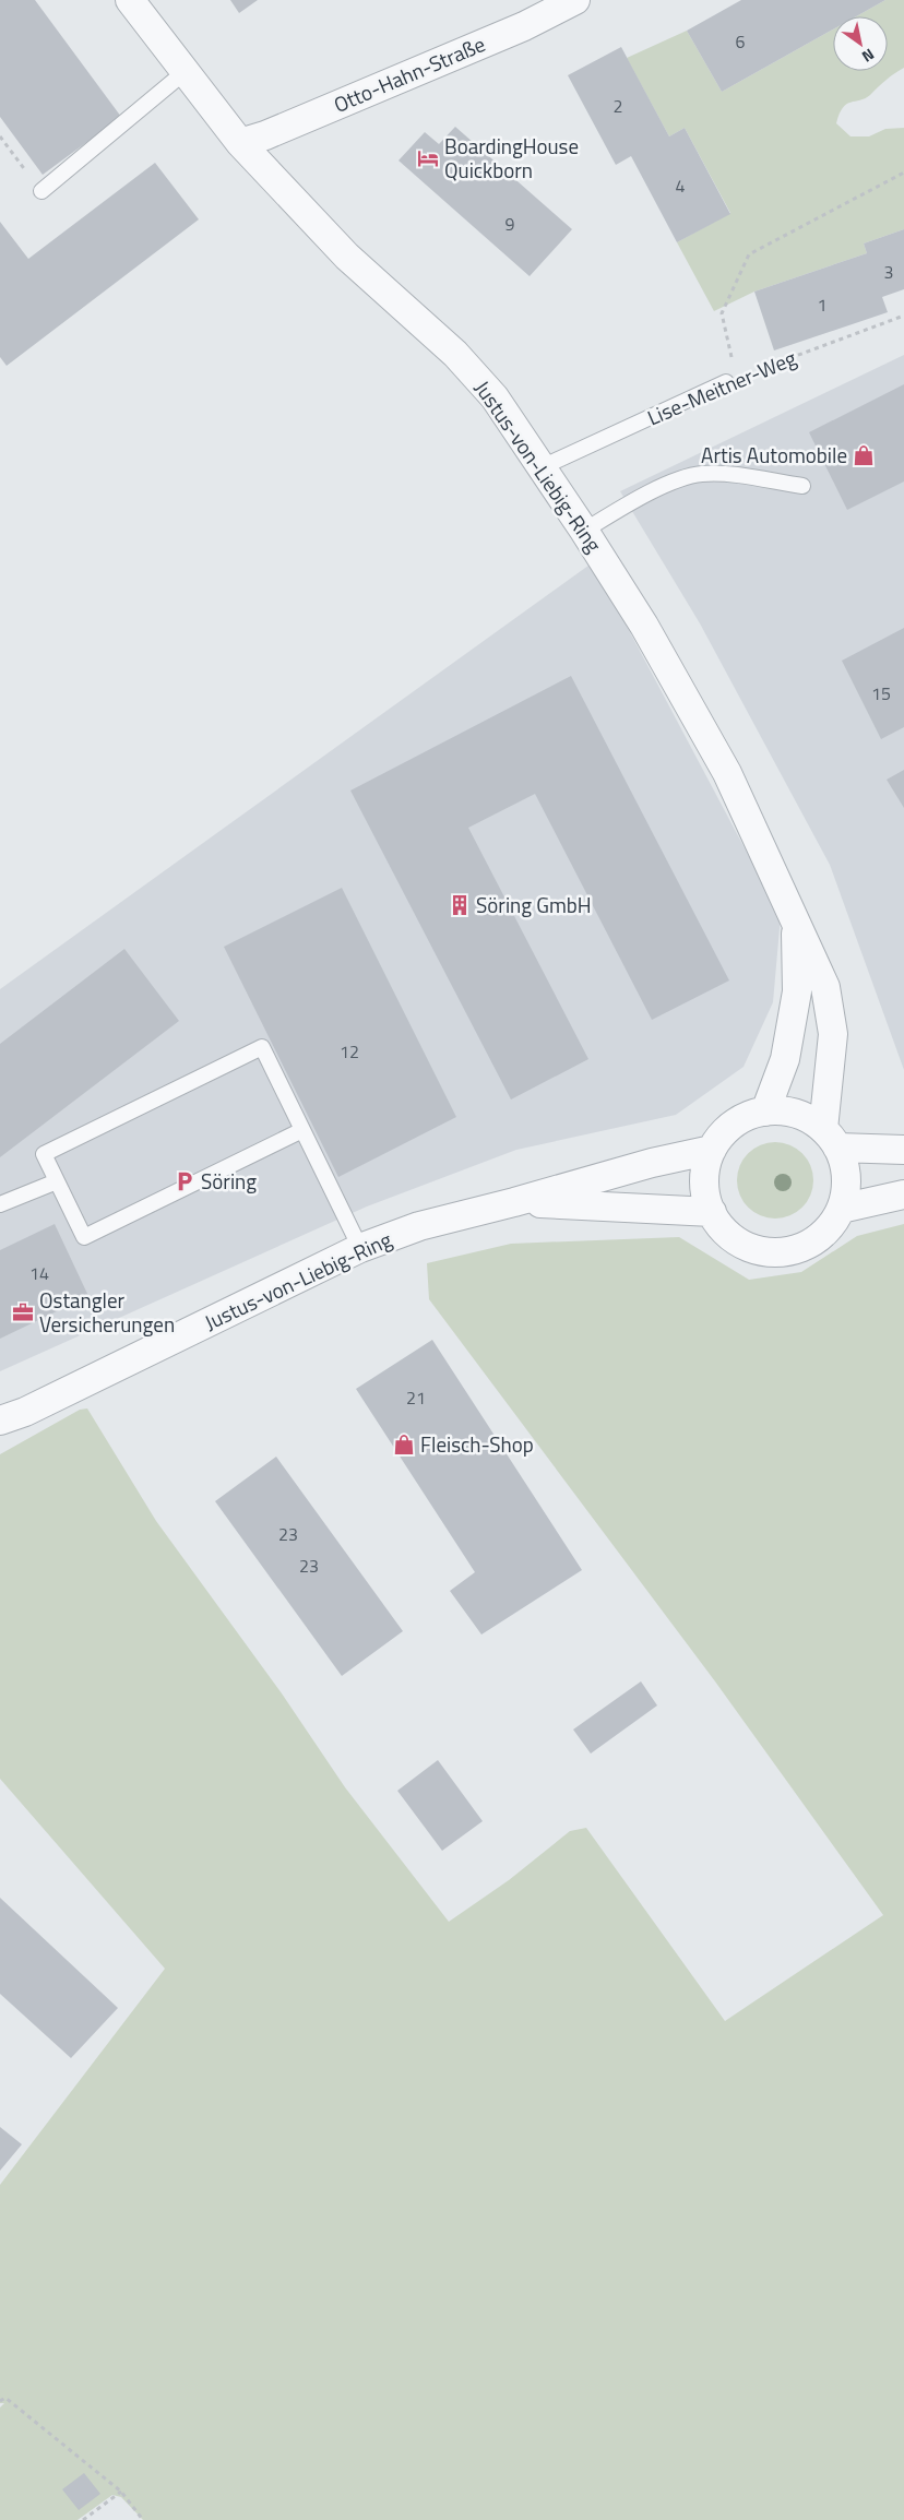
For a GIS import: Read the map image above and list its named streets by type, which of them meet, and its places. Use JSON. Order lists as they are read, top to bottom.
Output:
{
  "streets": {
    "street": ["Otto-Hahn-Straße", "Justus-von-Liebig-Ring"],
    "lane": ["Lise-Meitner-Weg"]
  },
  "crossings": [
    ["Otto-Hahn-Straße", "Justus-von-Liebig-Ring"],
    ["Lise-Meitner-Weg", "Justus-von-Liebig-Ring"]
  ],
  "places": {
    "hotel": ["BoardingHouse Quickborn"],
    "shop": ["Artis Automobile", "Fleisch-Shop"],
    "building": ["Söring GmbH"],
    "parking": ["Söring"],
    "office": ["Ostangler Versicherungen"]
  },
  "house_numbers": [
    "6",
    "2",
    "4",
    "9",
    "3",
    "1",
    "15",
    "12",
    "14",
    "21",
    "23",
    "23"
  ],
  "north": "bottom right"
}
